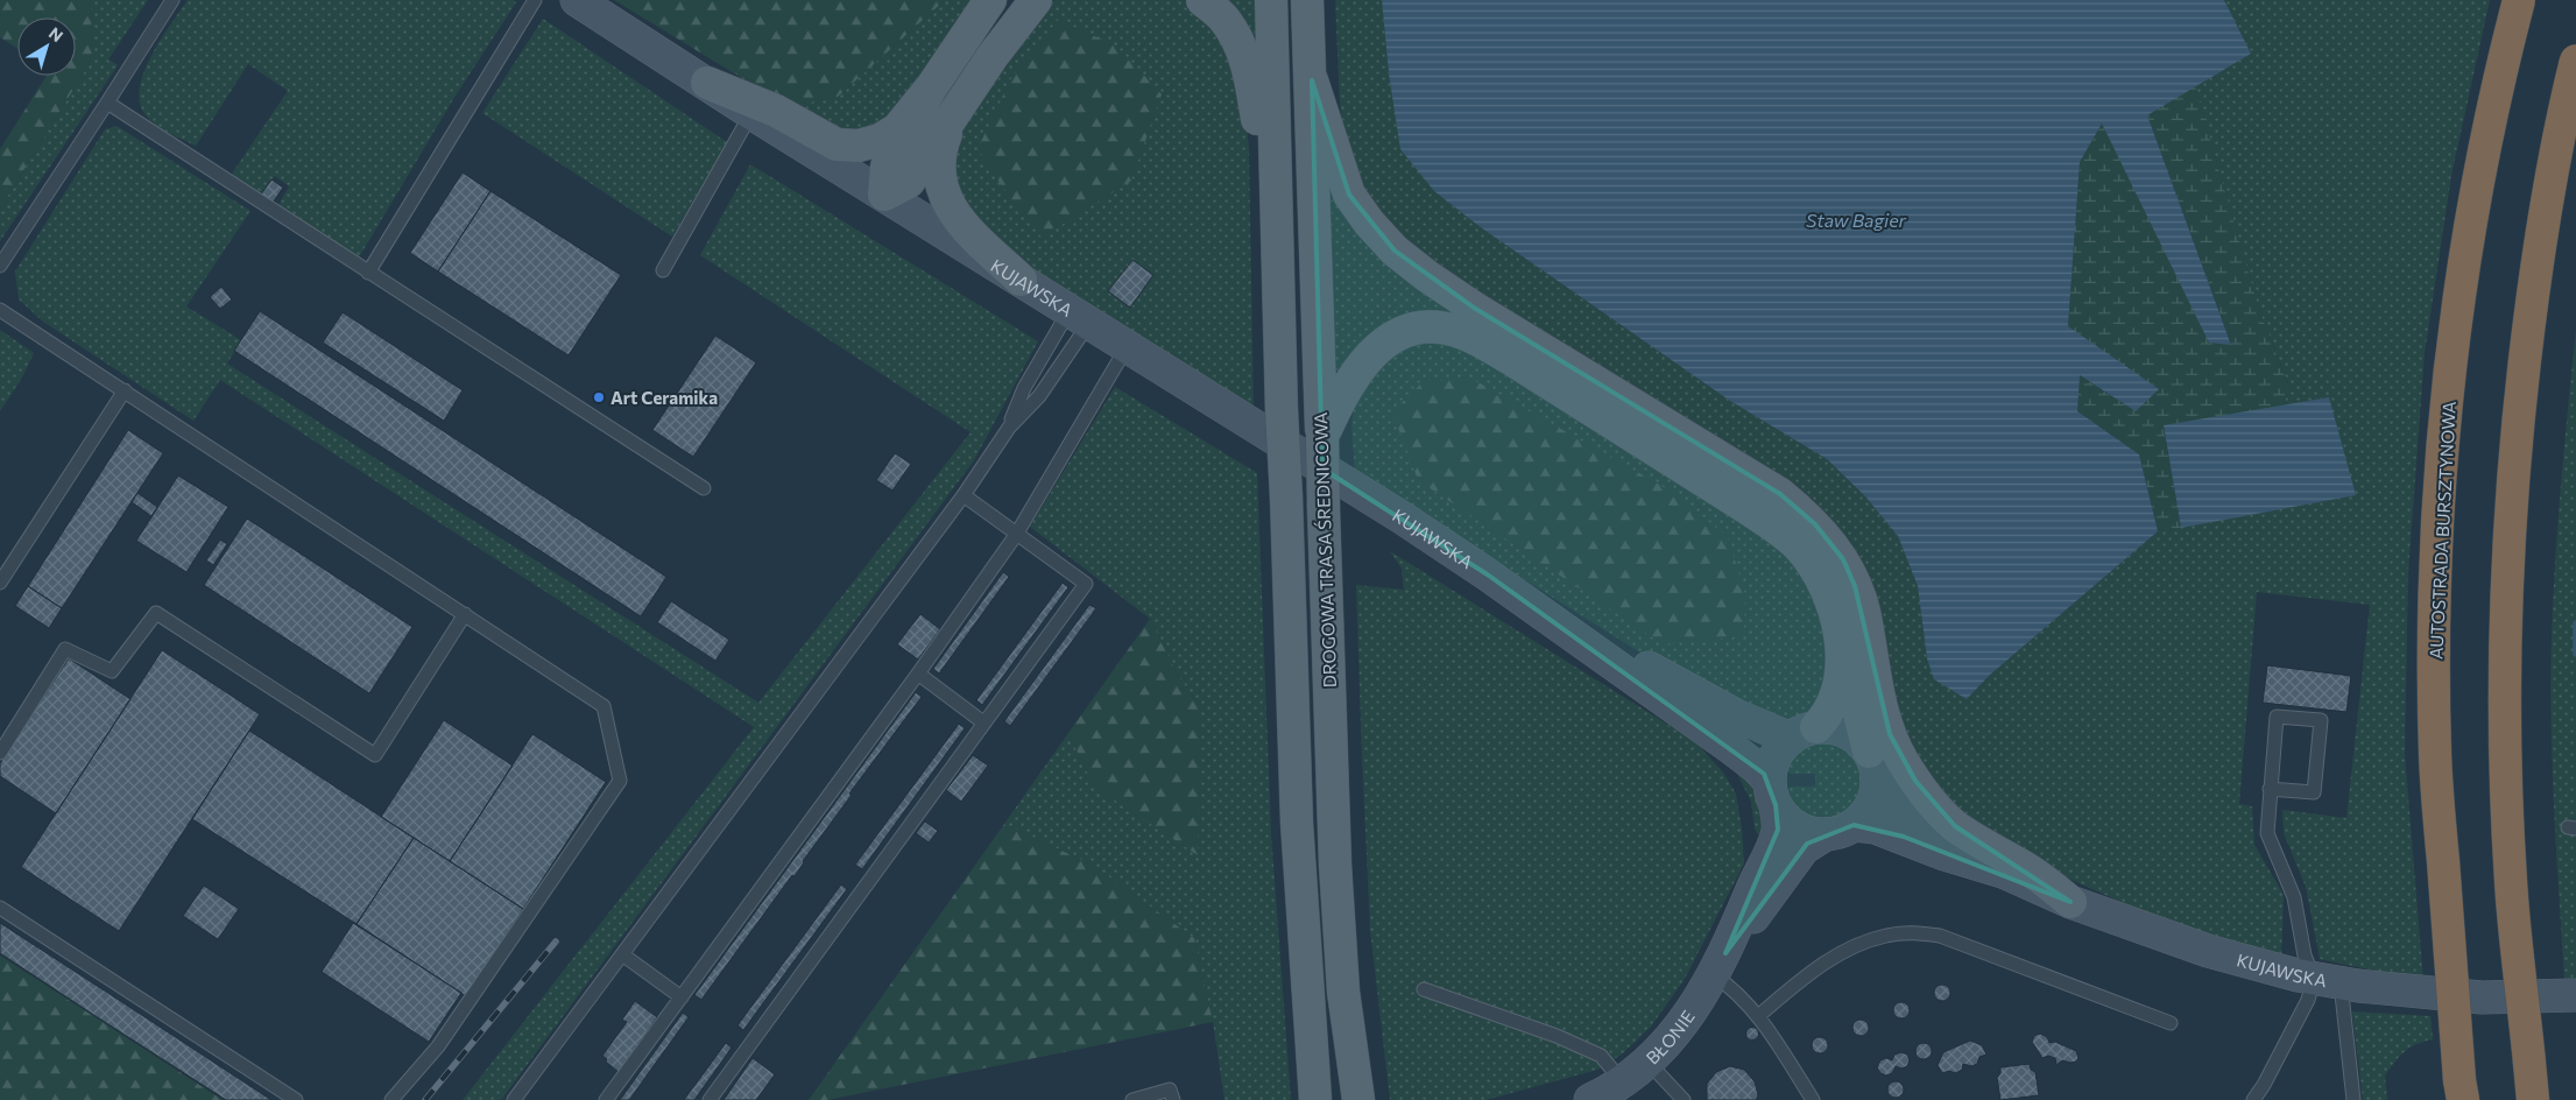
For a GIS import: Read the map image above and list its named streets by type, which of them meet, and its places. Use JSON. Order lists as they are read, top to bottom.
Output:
{
  "streets": {
    "highway": ["AUTOSTRADA BURSZTYNOWA"],
    "main road": ["DROGOWA TRASA ŚREDNICOWA"],
    "street": ["KUJAWSKA", "BŁONIE"]
  },
  "crossings": [
    ["KUJAWSKA", "BŁONIE"]
  ],
  "water": ["Staw Bagier"],
  "places": ["Art Ceramika"],
  "north": "top right"
}
